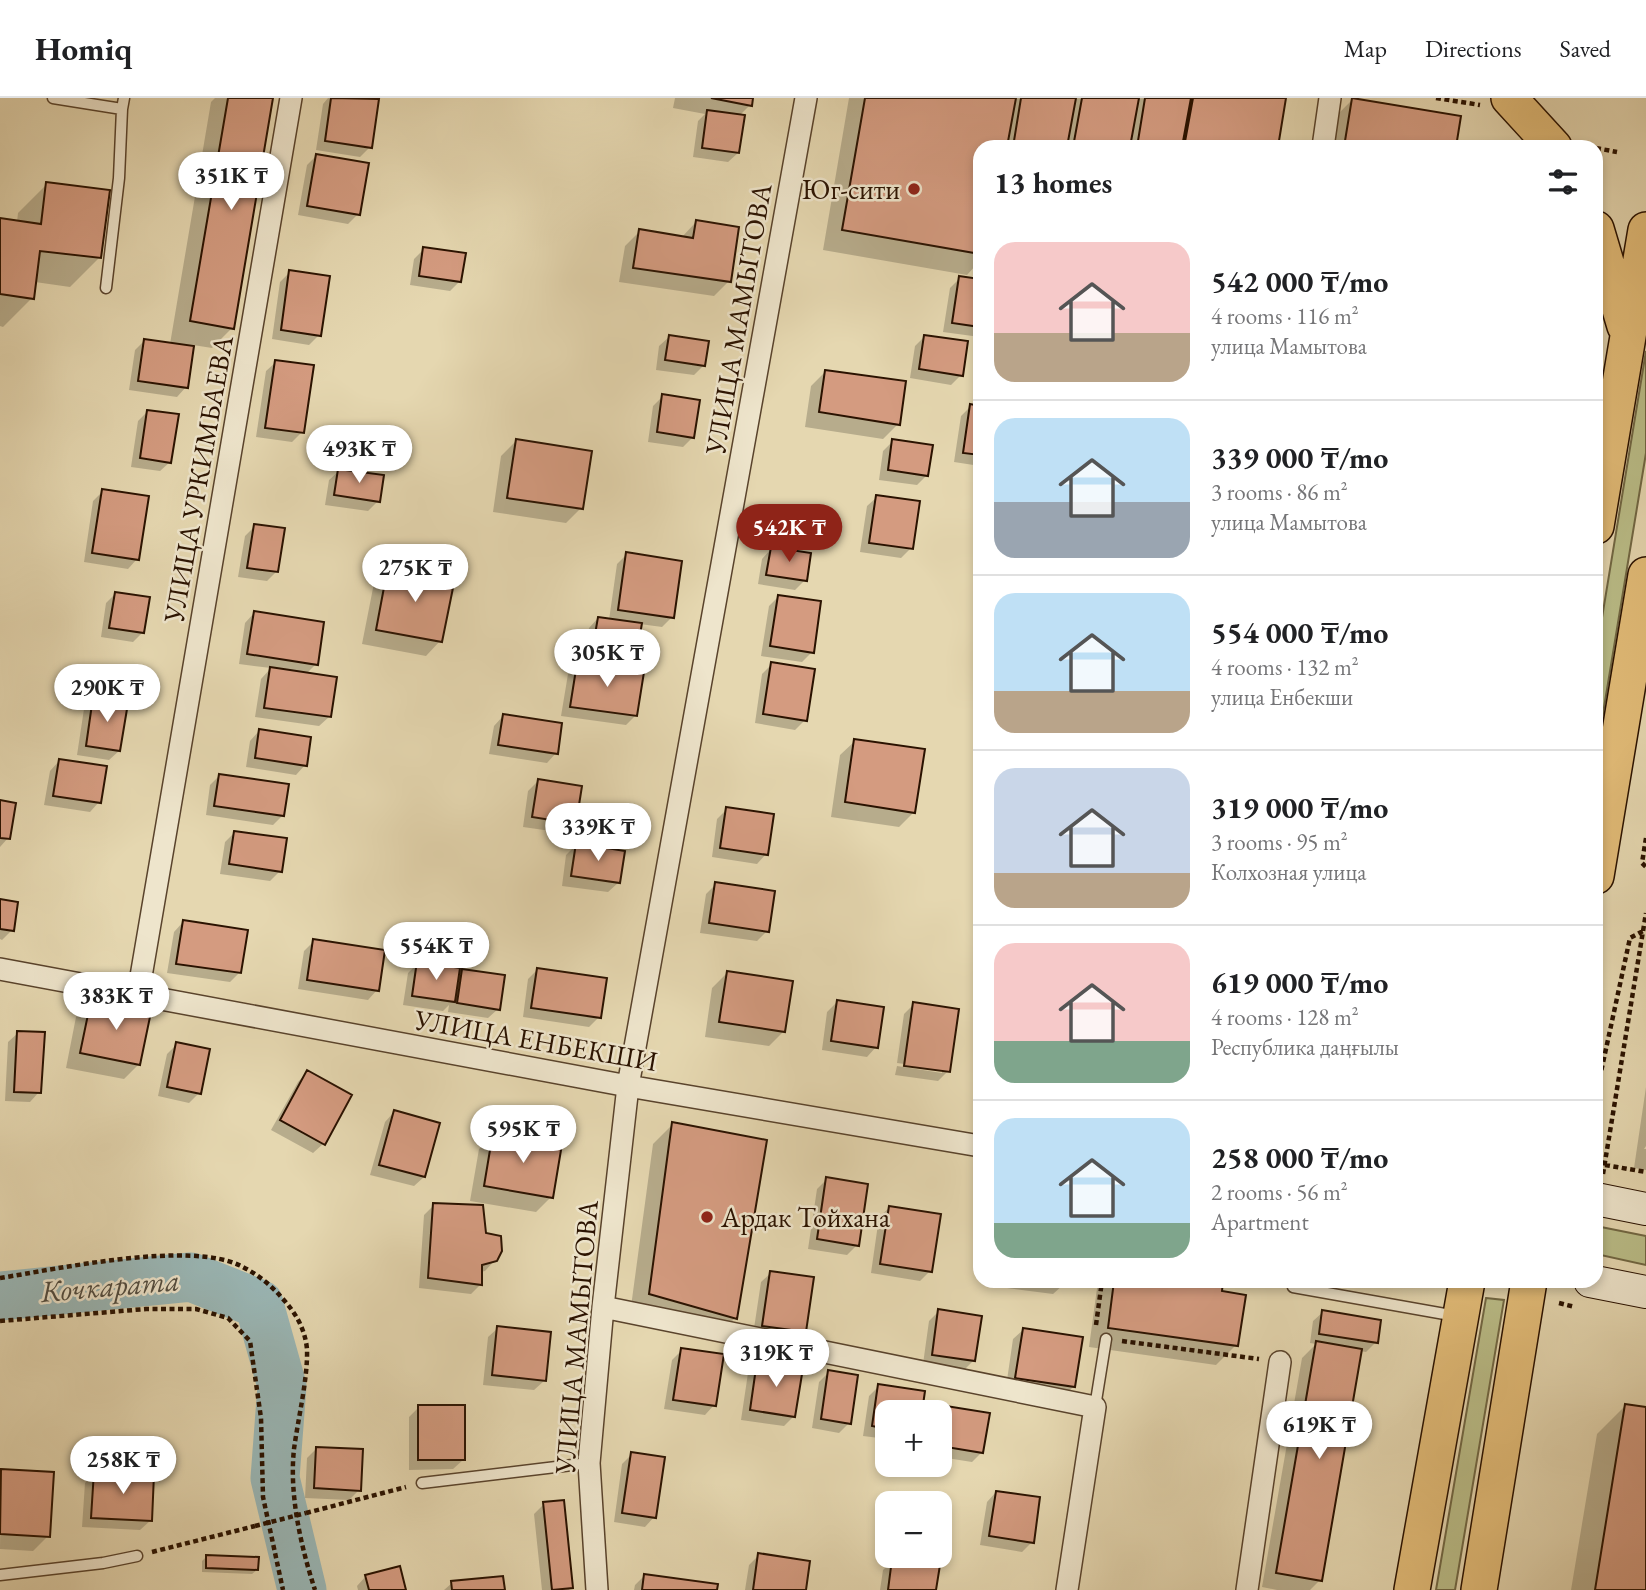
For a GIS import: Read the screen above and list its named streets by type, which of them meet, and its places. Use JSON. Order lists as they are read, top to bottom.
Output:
{
  "streets": {
    "street": ["УЛИЦА МАМЫТОВА", "УЛИЦА УРКИМБАЕВА", "УЛИЦА ЕНБЕКШИ"]
  },
  "crossings": [
    ["УЛИЦА МАМЫТОВА", "УЛИЦА ЕНБЕКШИ"],
    ["УЛИЦА УРКИМБАЕВА", "УЛИЦА ЕНБЕКШИ"]
  ],
  "water": ["Кочкарата"],
  "places": ["Юг-сити", "Ардак Тойхана"],
  "page": {
    "header": "Homiq",
    "nav": ["Map", "Directions", "Saved"],
    "heading": "13 homes",
    "price": [
      "351K ₸",
      "493K ₸",
      "542K ₸",
      "275K ₸",
      "305K ₸",
      "290K ₸",
      "339K ₸",
      "554K ₸",
      "383K ₸",
      "595K ₸",
      "319K ₸",
      "619K ₸",
      "258K ₸"
    ],
    "list": [
      {
        "name": "542 000 ₸/mo",
        "note": "4 rooms · 116 m² · улица Мамытова"
      },
      {
        "name": "339 000 ₸/mo",
        "note": "3 rooms · 86 m² · улица Мамытова"
      },
      {
        "name": "554 000 ₸/mo",
        "note": "4 rooms · 132 m² · улица Енбекши"
      },
      {
        "name": "319 000 ₸/mo",
        "note": "3 rooms · 95 m² · Колхозная улица"
      },
      {
        "name": "619 000 ₸/mo",
        "note": "4 rooms · 128 m² · Республика даңғылы"
      },
      {
        "name": "258 000 ₸/mo",
        "note": "2 rooms · 56 m² · Apartment"
      }
    ],
    "map_buttons": ["+", "−"]
  }
}
